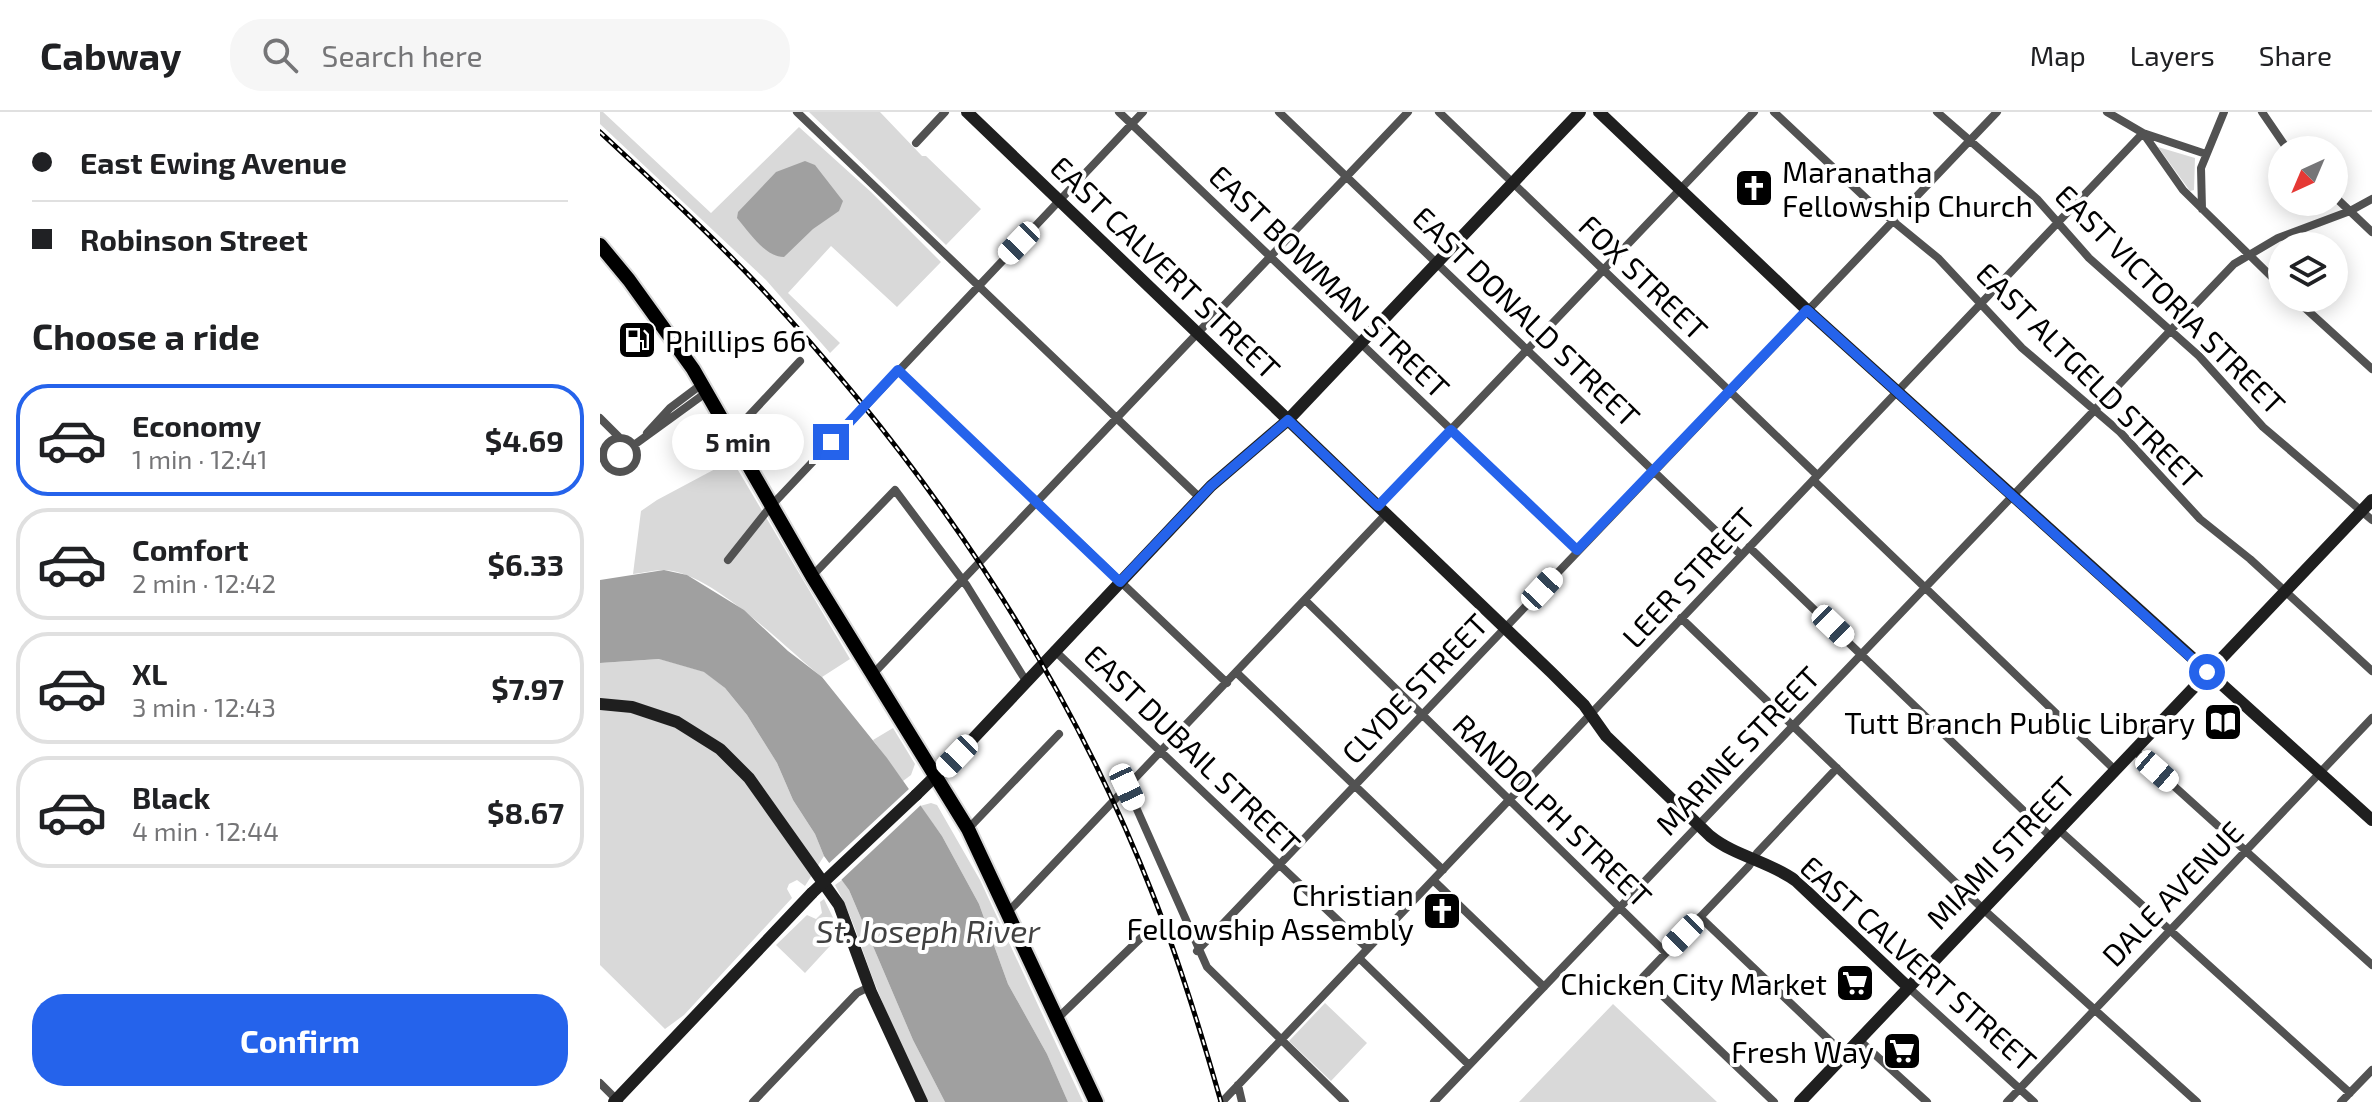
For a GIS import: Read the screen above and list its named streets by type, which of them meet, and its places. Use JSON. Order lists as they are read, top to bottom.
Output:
{
  "streets": {
    "street": [
      "EAST CALVERT STREET",
      "FOX STREET",
      "EAST BOWMAN STREET",
      "EAST VICTORIA STREET",
      "EAST DONALD STREET",
      "EAST ALTGELD STREET",
      "LEER STREET",
      "CLYDE STREET",
      "EAST DUBAIL STREET",
      "MARINE STREET",
      "RANDOLPH STREET",
      "MIAMI STREET",
      "DALE AVENUE"
    ]
  },
  "crossings": [
    ["EAST CALVERT STREET", "LEER STREET"],
    ["EAST CALVERT STREET", "CLYDE STREET"],
    ["EAST CALVERT STREET", "MARINE STREET"],
    ["EAST CALVERT STREET", "MIAMI STREET"],
    ["EAST CALVERT STREET", "DALE AVENUE"],
    ["FOX STREET", "LEER STREET"],
    ["FOX STREET", "CLYDE STREET"],
    ["FOX STREET", "MARINE STREET"],
    ["FOX STREET", "MIAMI STREET"],
    ["EAST BOWMAN STREET", "CLYDE STREET"],
    ["EAST VICTORIA STREET", "LEER STREET"],
    ["EAST VICTORIA STREET", "CLYDE STREET"],
    ["EAST VICTORIA STREET", "MARINE STREET"],
    ["EAST VICTORIA STREET", "MIAMI STREET"],
    ["EAST DONALD STREET", "LEER STREET"],
    ["EAST DONALD STREET", "CLYDE STREET"],
    ["EAST ALTGELD STREET", "LEER STREET"],
    ["EAST ALTGELD STREET", "CLYDE STREET"],
    ["EAST ALTGELD STREET", "MARINE STREET"],
    ["EAST ALTGELD STREET", "MIAMI STREET"],
    ["LEER STREET", "EAST DUBAIL STREET"],
    ["LEER STREET", "RANDOLPH STREET"],
    ["CLYDE STREET", "EAST DUBAIL STREET"],
    ["CLYDE STREET", "RANDOLPH STREET"],
    ["MARINE STREET", "RANDOLPH STREET"]
  ],
  "water": ["St. Joseph River"],
  "places": {
    "church": ["Maranatha Fellowship Church", "Christian Fellowship Assembly"],
    "fuel station": ["Phillips 66"],
    "library": ["Tutt Branch Public Library"],
    "supermarket": ["Chicken City Market", "Fresh Way"]
  },
  "north": "bottom left",
  "page": {
    "header": "Cabway",
    "search": "Search here",
    "nav": ["Map", "Layers", "Share"],
    "banner": ["East Ewing Avenue", "Robinson Street"],
    "heading": "Choose a ride",
    "list": [
      {
        "name": "Economy",
        "note": "1 min · 12:41",
        "value": "$4.69"
      },
      {
        "name": "Comfort",
        "note": "2 min · 12:42",
        "value": "$6.33"
      },
      {
        "name": "XL",
        "note": "3 min · 12:43",
        "value": "$7.97"
      },
      {
        "name": "Black",
        "note": "4 min · 12:44",
        "value": "$8.67"
      }
    ],
    "bubble": "5 min",
    "buttons": "Confirm"
  }
}
